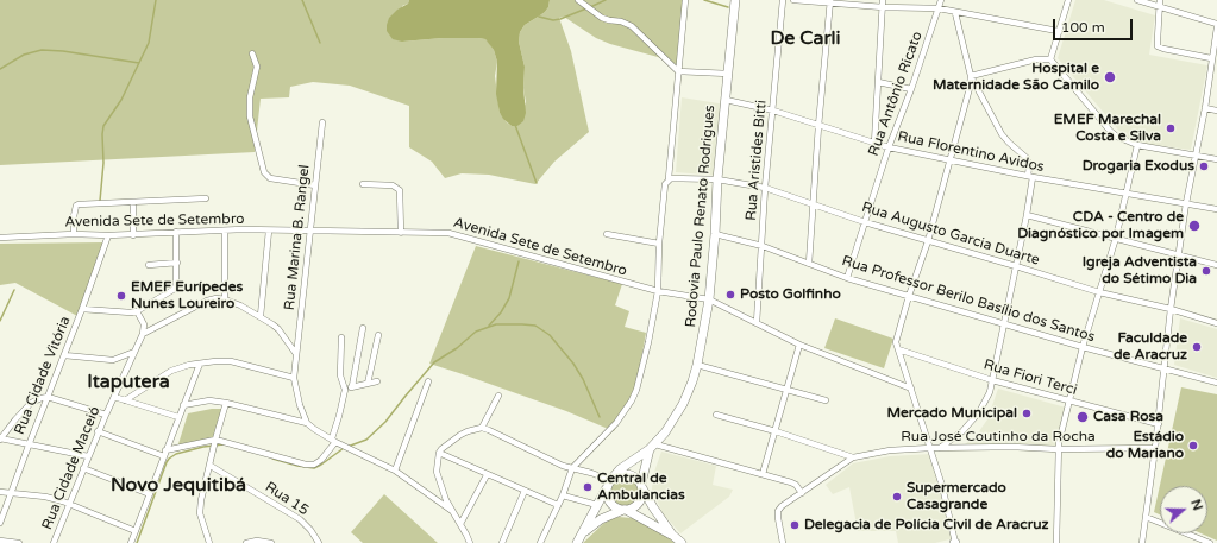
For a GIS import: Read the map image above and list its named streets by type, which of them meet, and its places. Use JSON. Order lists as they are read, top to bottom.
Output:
{
  "streets": {
    "main road": ["Rodovia Paulo Renato Rodrigues"],
    "street": [
      "Rua Antônio Ricato",
      "Rua Florentino Avidos",
      "Rua Aristides Bitti",
      "Avenida Sete de Setembro",
      "Rua Augusto Garcia Duarte",
      "Rua Marina B. Rangel",
      "Rua Professor Berilo Basílio dos Santos",
      "Rua Cidade Vitória",
      "Rua Fiori Terci",
      "Rua José Coutinho da Rocha",
      "Rua Cidade Maceió",
      "Rua 15"
    ]
  },
  "crossings": [
    ["Rua Antônio Ricato", "Rua Florentino Avidos"],
    ["Rua Antônio Ricato", "Rua Augusto Garcia Duarte"],
    ["Rua Antônio Ricato", "Rua Professor Berilo Basílio dos Santos"],
    ["Rua Florentino Avidos", "Rua Aristides Bitti"],
    ["Rua Florentino Avidos", "Rodovia Paulo Renato Rodrigues"],
    ["Rua Aristides Bitti", "Avenida Sete de Setembro"],
    ["Rua Aristides Bitti", "Rua Augusto Garcia Duarte"],
    ["Rua Aristides Bitti", "Rua Professor Berilo Basílio dos Santos"],
    ["Rodovia Paulo Renato Rodrigues", "Avenida Sete de Setembro"],
    ["Rodovia Paulo Renato Rodrigues", "Rua Augusto Garcia Duarte"],
    ["Rodovia Paulo Renato Rodrigues", "Rua Professor Berilo Basílio dos Santos"],
    ["Avenida Sete de Setembro", "Rua Marina B. Rangel"],
    ["Avenida Sete de Setembro", "Rua Cidade Vitória"]
  ],
  "districts": ["De Carli", "Itaputera", "Novo Jequitibá"],
  "places": [
    "Hospital e Maternidade São Camilo",
    "EMEF Marechal Costa e Silva",
    "Drogaria Exodus",
    "CDA - Centro de Diagnóstico por Imagem",
    "Igreja Adventista do Sétimo Dia",
    "Posto Golfinho",
    "EMEF Eurípedes Nunes Loureiro",
    "Faculdade de Aracruz",
    "Mercado Municipal",
    "Casa Rosa",
    "Estádio do Mariano",
    "Central de Ambulancias",
    "Supermercado Casagrande",
    "Delegacia de Polícia Civil de Aracruz"
  ],
  "scale_bar": "100 m",
  "north": "right"
}
